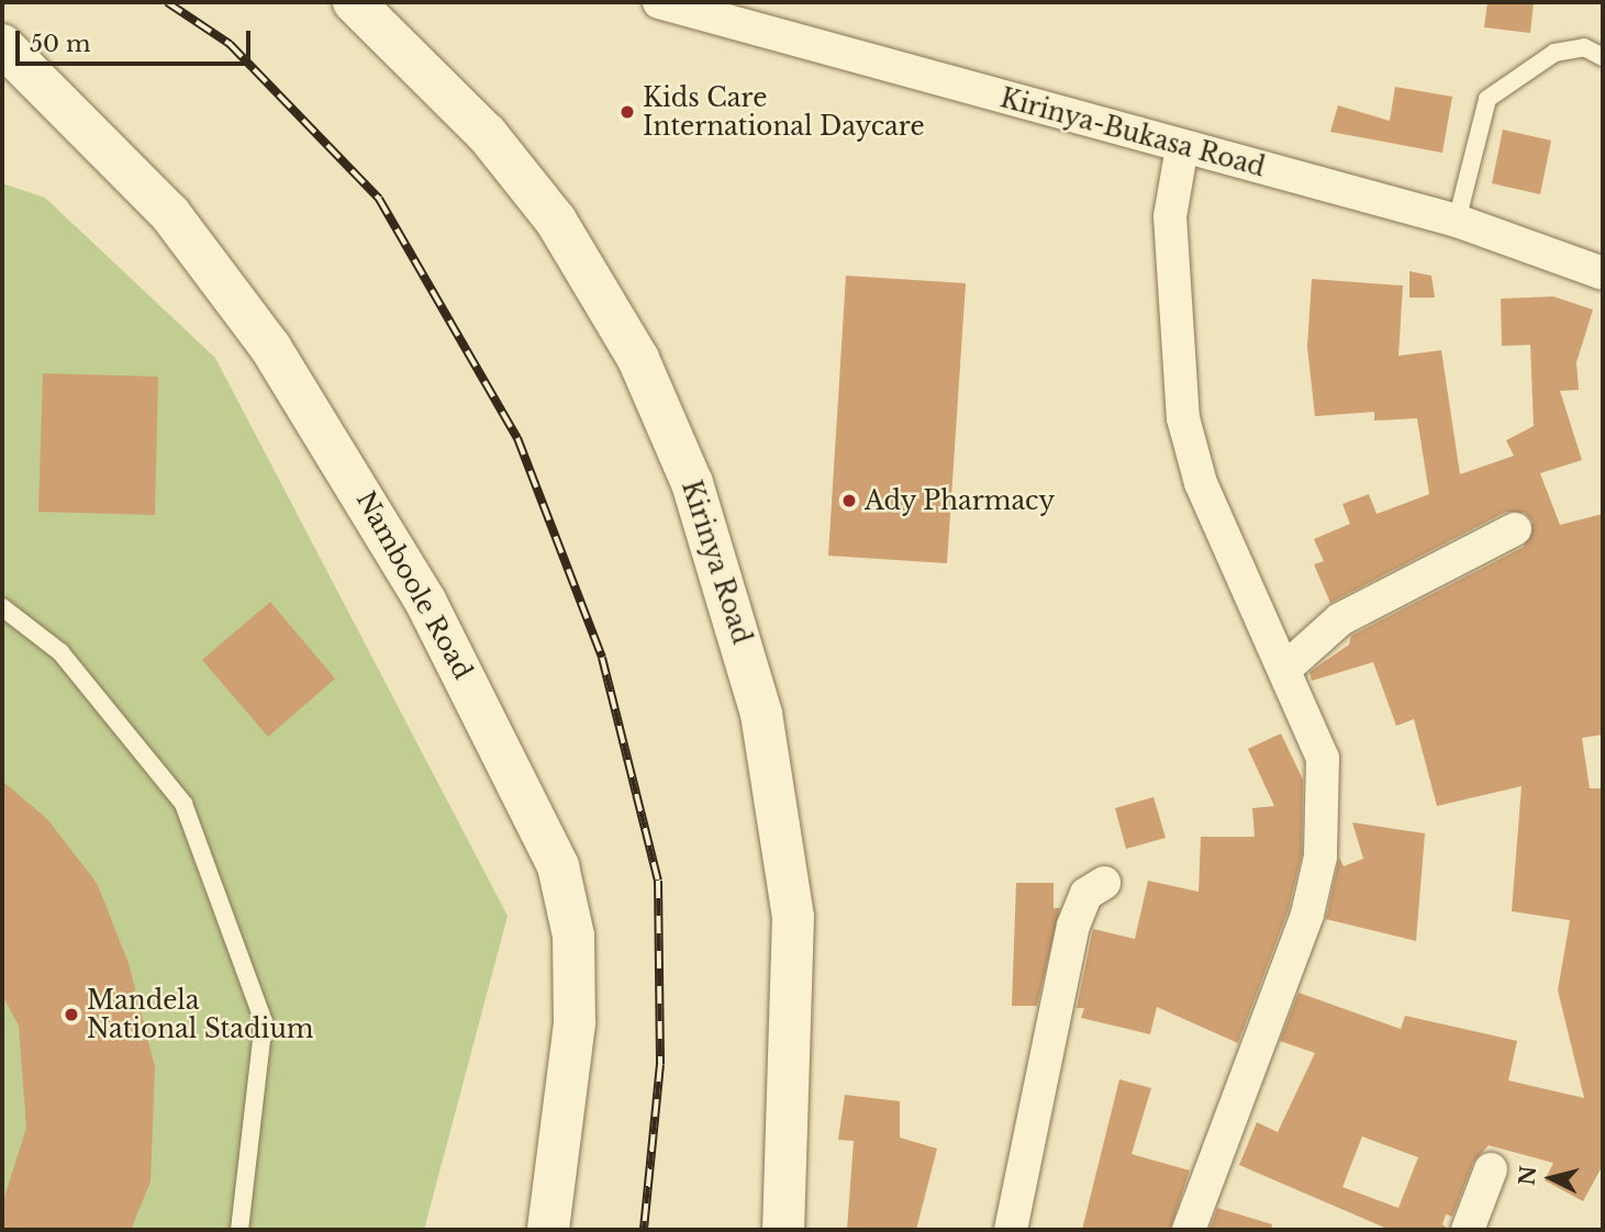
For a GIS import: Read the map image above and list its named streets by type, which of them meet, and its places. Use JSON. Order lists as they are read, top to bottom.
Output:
{
  "streets": {
    "street": ["Kirinya-Bukasa Road", "Kirinya Road", "Namboole Road"]
  },
  "places": ["Kids Care International Daycare", "Ady Pharmacy", "Mandela National Stadium"],
  "scale_bar": "50 m",
  "north": "left"
}
